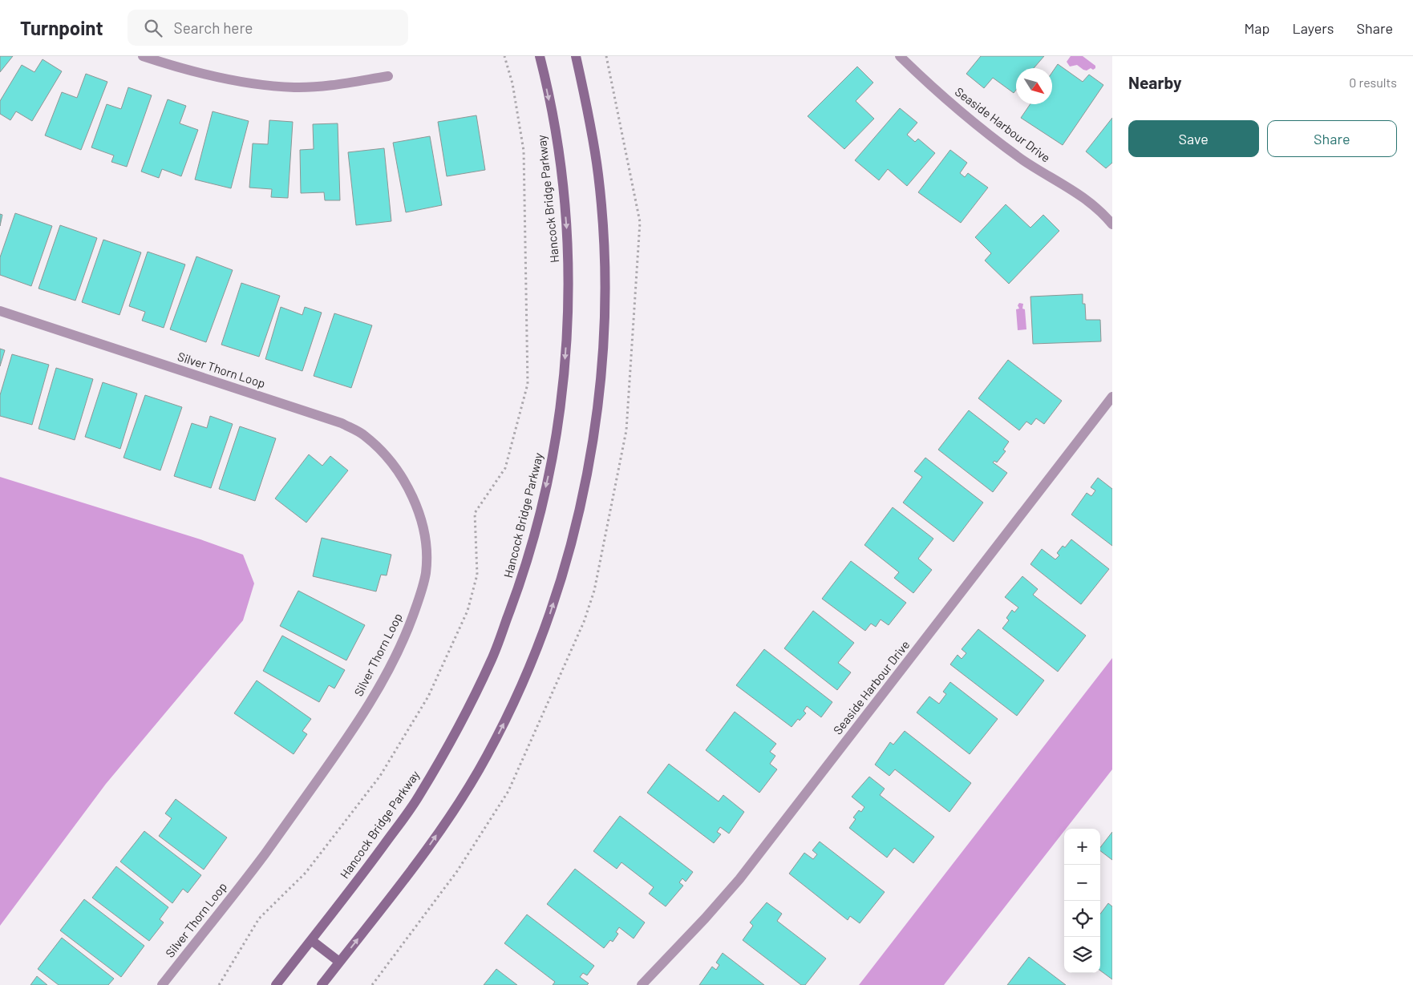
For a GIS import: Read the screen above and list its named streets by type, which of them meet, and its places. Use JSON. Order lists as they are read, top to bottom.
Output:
{
  "streets": {
    "main road": ["Hancock Bridge Parkway"],
    "street": ["Seaside Harbour Drive", "Silver Thorn Loop"]
  },
  "north": "bottom right",
  "page": {
    "header": "Turnpoint",
    "search": "Search here",
    "nav": ["Map", "Layers", "Share"],
    "heading": ["Nearby", "0 results"],
    "buttons": ["Save", "Share"],
    "map_buttons": ["+", "−"]
  }
}
